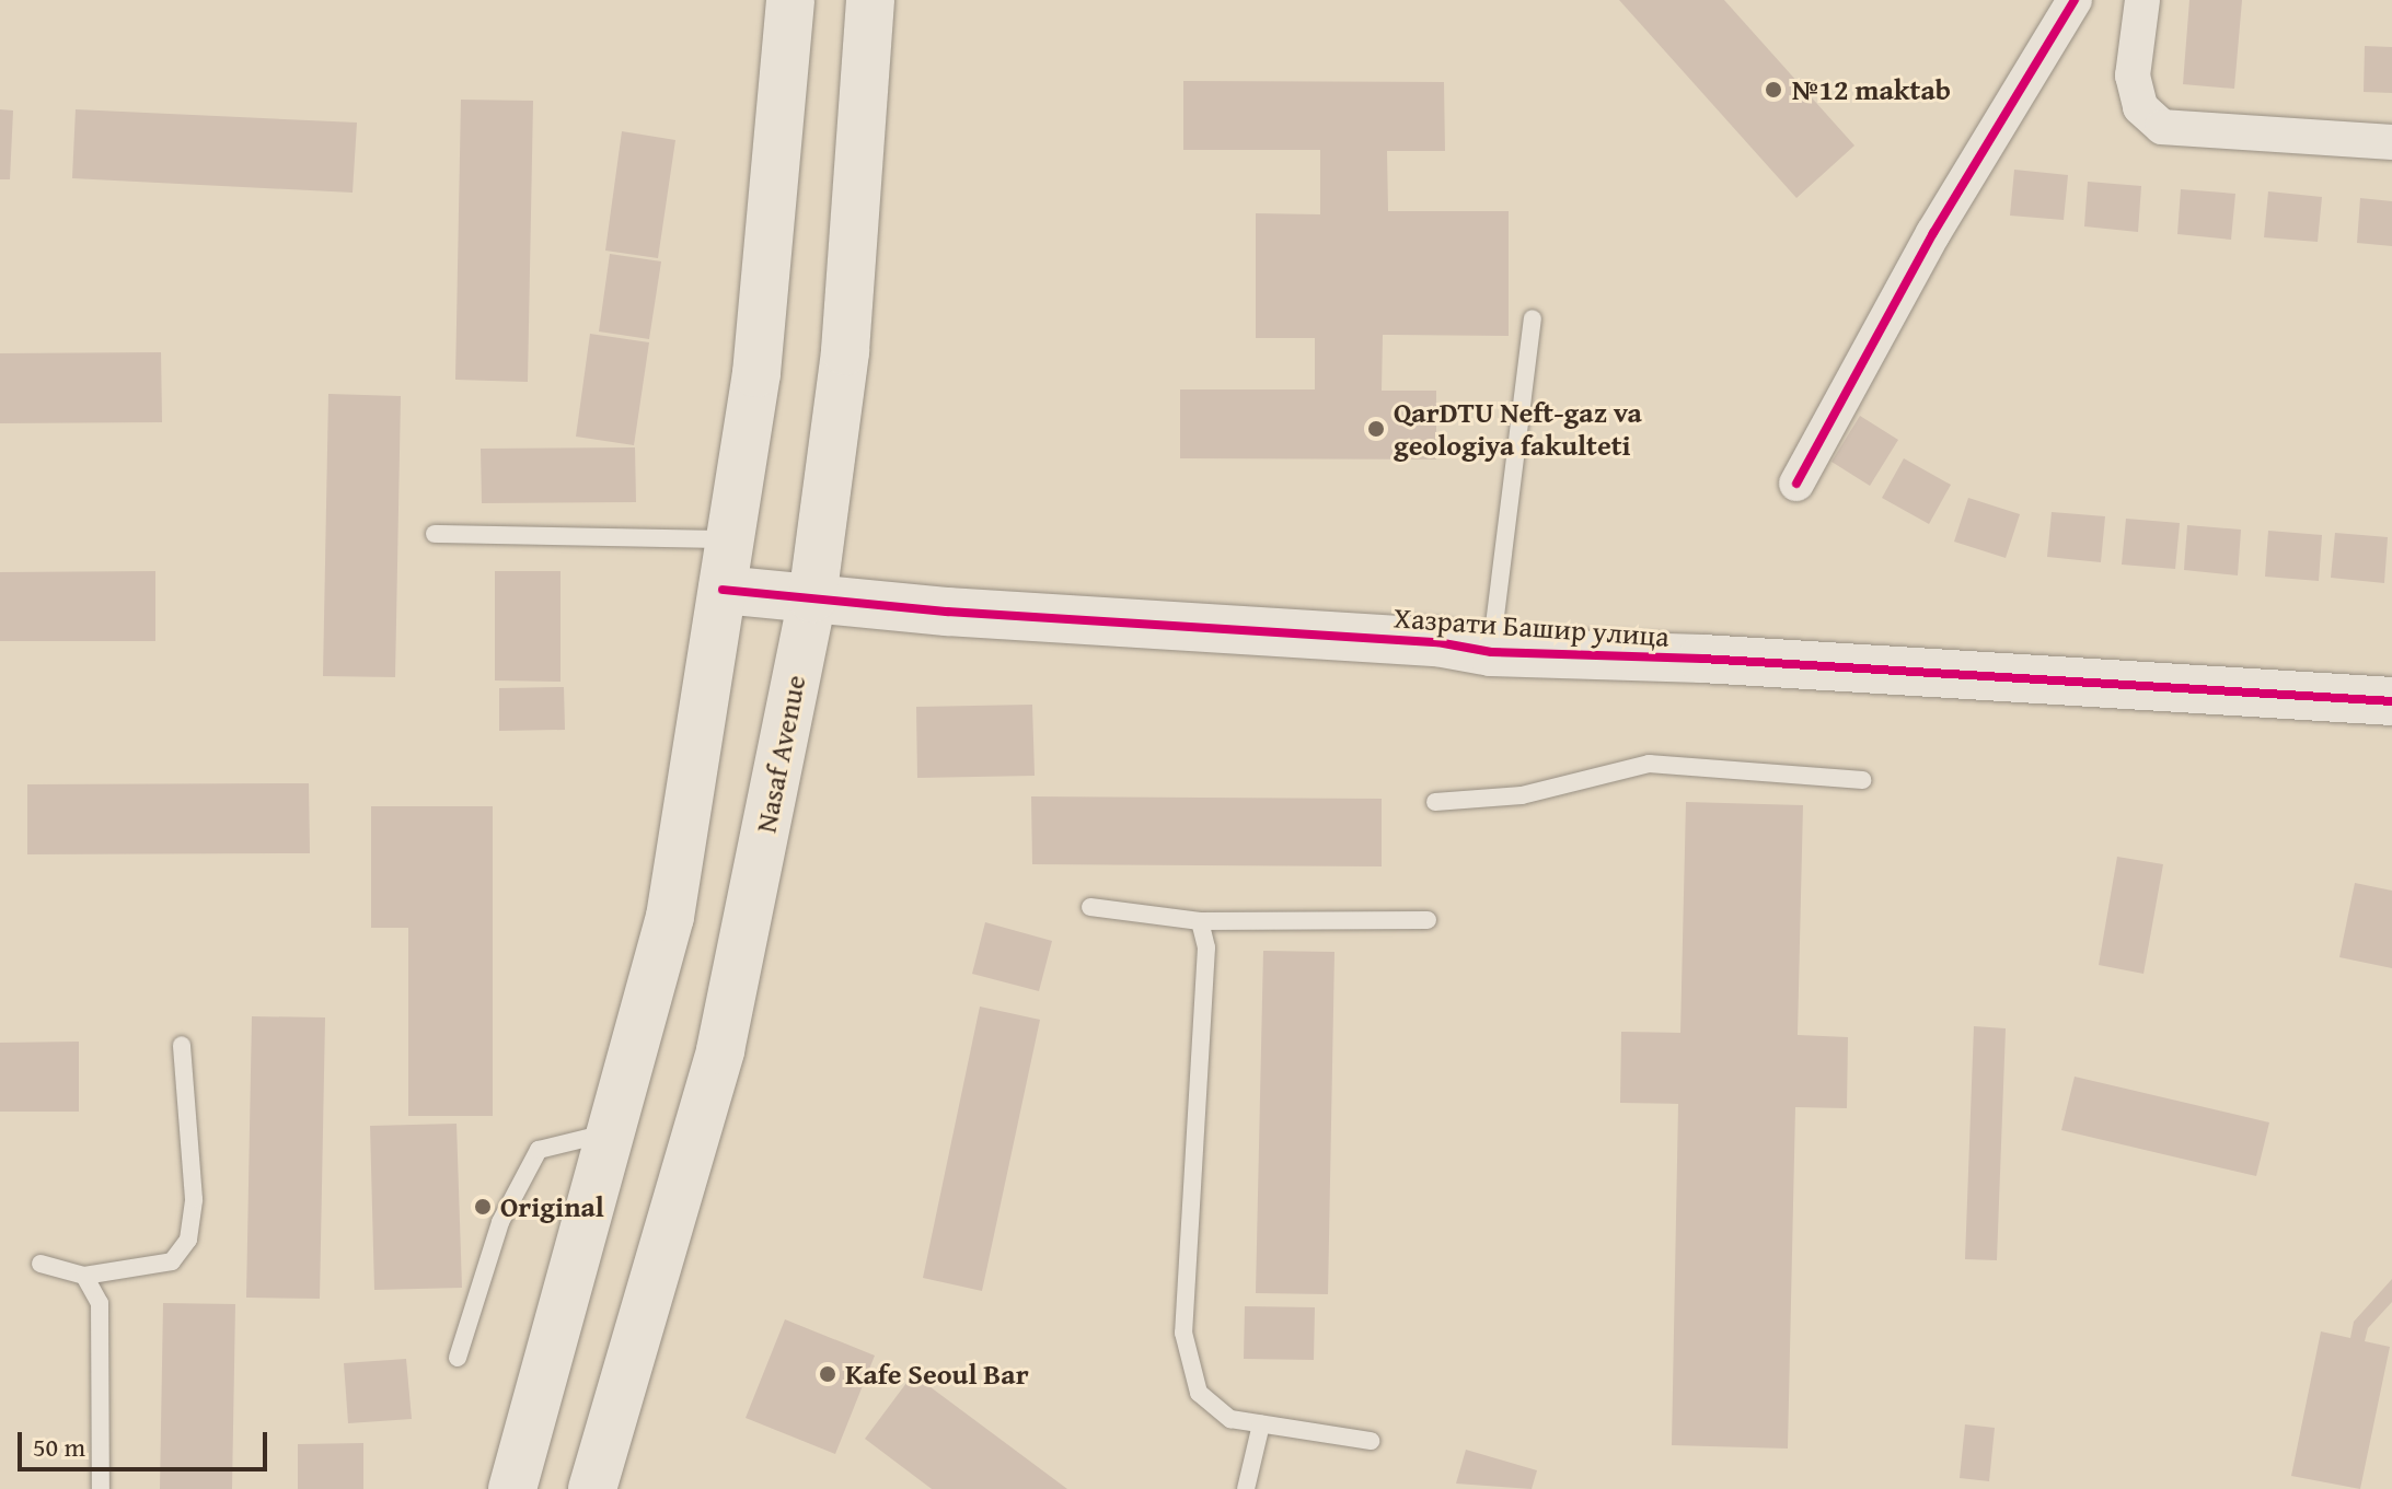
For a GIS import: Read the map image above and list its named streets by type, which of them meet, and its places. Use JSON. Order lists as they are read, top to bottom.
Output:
{
  "streets": {
    "main road": ["Хазрати Башир улица", "Nasaf Avenue"]
  },
  "crossings": [
    ["Хазрати Башир улица", "Nasaf Avenue"]
  ],
  "places": [
    "№12 maktab",
    "QarDTU Neft-gaz va geologiya fakulteti",
    "Original",
    "Kafe Seoul Bar"
  ],
  "scale_bar": "50 m"
}
